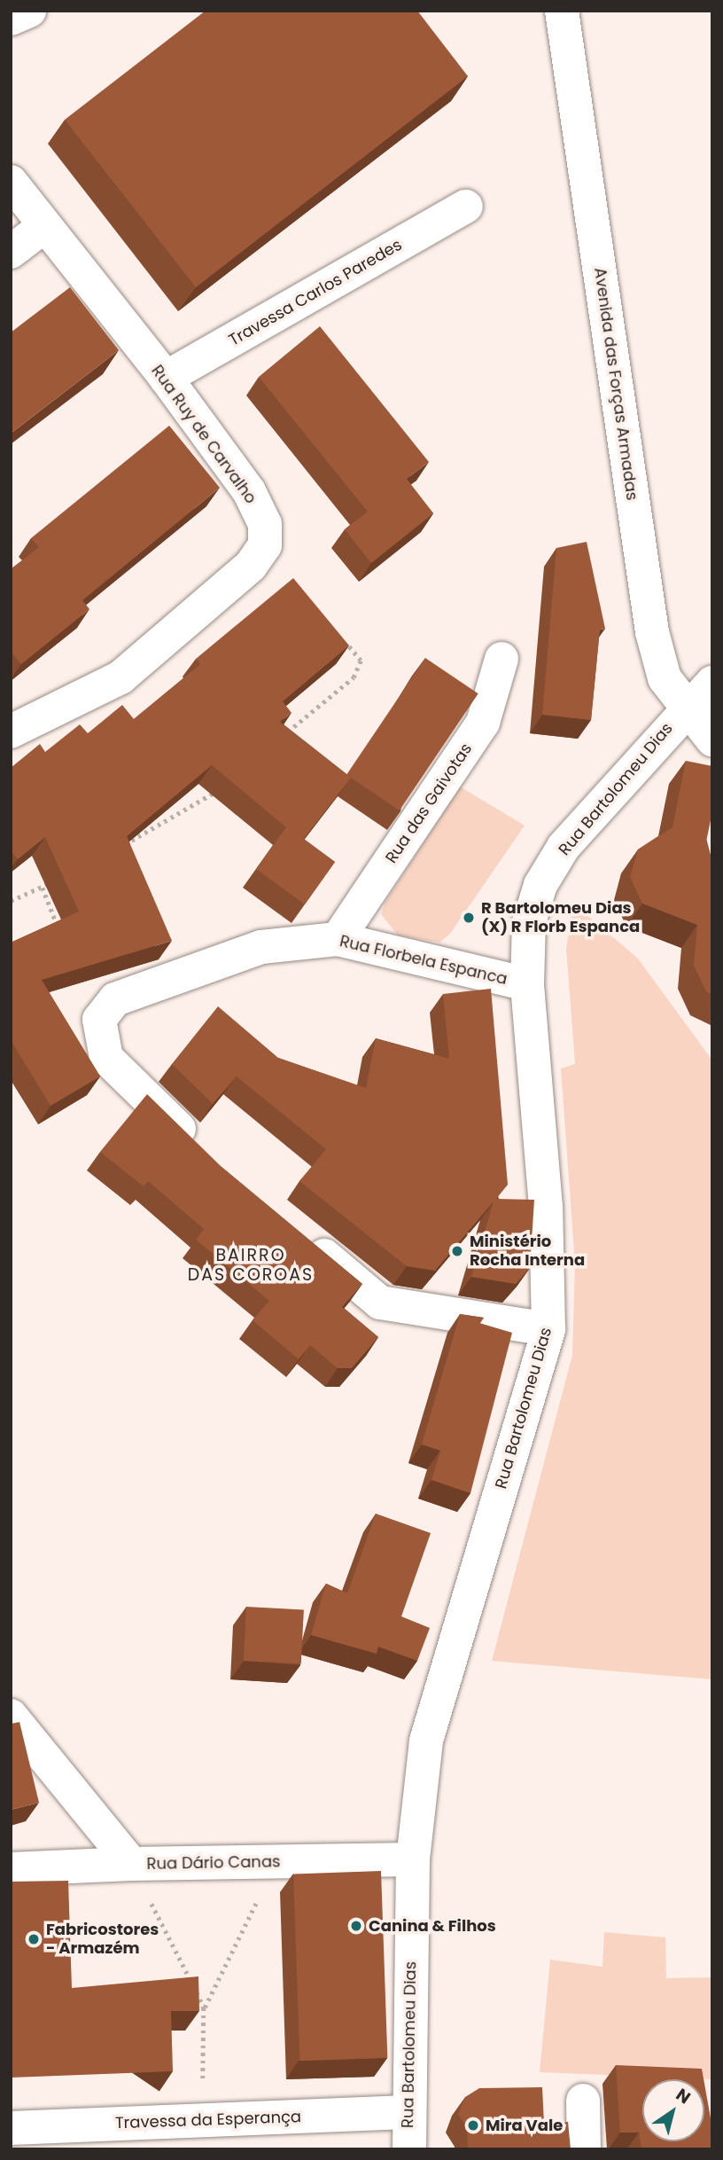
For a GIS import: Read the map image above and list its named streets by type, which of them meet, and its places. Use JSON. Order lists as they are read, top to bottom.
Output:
{
  "streets": {
    "street": [
      "Travessa Carlos Paredes",
      "Avenida das Forças Armadas",
      "Rua Ruy de Carvalho",
      "Rua Bartolomeu Dias",
      "Rua das Gaivotas",
      "Rua Florbela Espanca",
      "Rua Dário Canas",
      "Travessa da Esperança"
    ]
  },
  "crossings": [
    ["Travessa Carlos Paredes", "Rua Ruy de Carvalho"],
    ["Avenida das Forças Armadas", "Rua Bartolomeu Dias"],
    ["Rua Bartolomeu Dias", "Rua Florbela Espanca"],
    ["Rua Bartolomeu Dias", "Rua Dário Canas"],
    ["Rua Bartolomeu Dias", "Travessa da Esperança"],
    ["Rua das Gaivotas", "Rua Florbela Espanca"]
  ],
  "districts": ["BAIRRO DAS COROAS"],
  "places": [
    "R Bartolomeu Dias (X) R Florb Espanca",
    "Ministério Rocha Interna",
    "Canina & Filhos",
    "Fabricostores - Armazém",
    "Mira Vale"
  ],
  "north": "top right"
}
